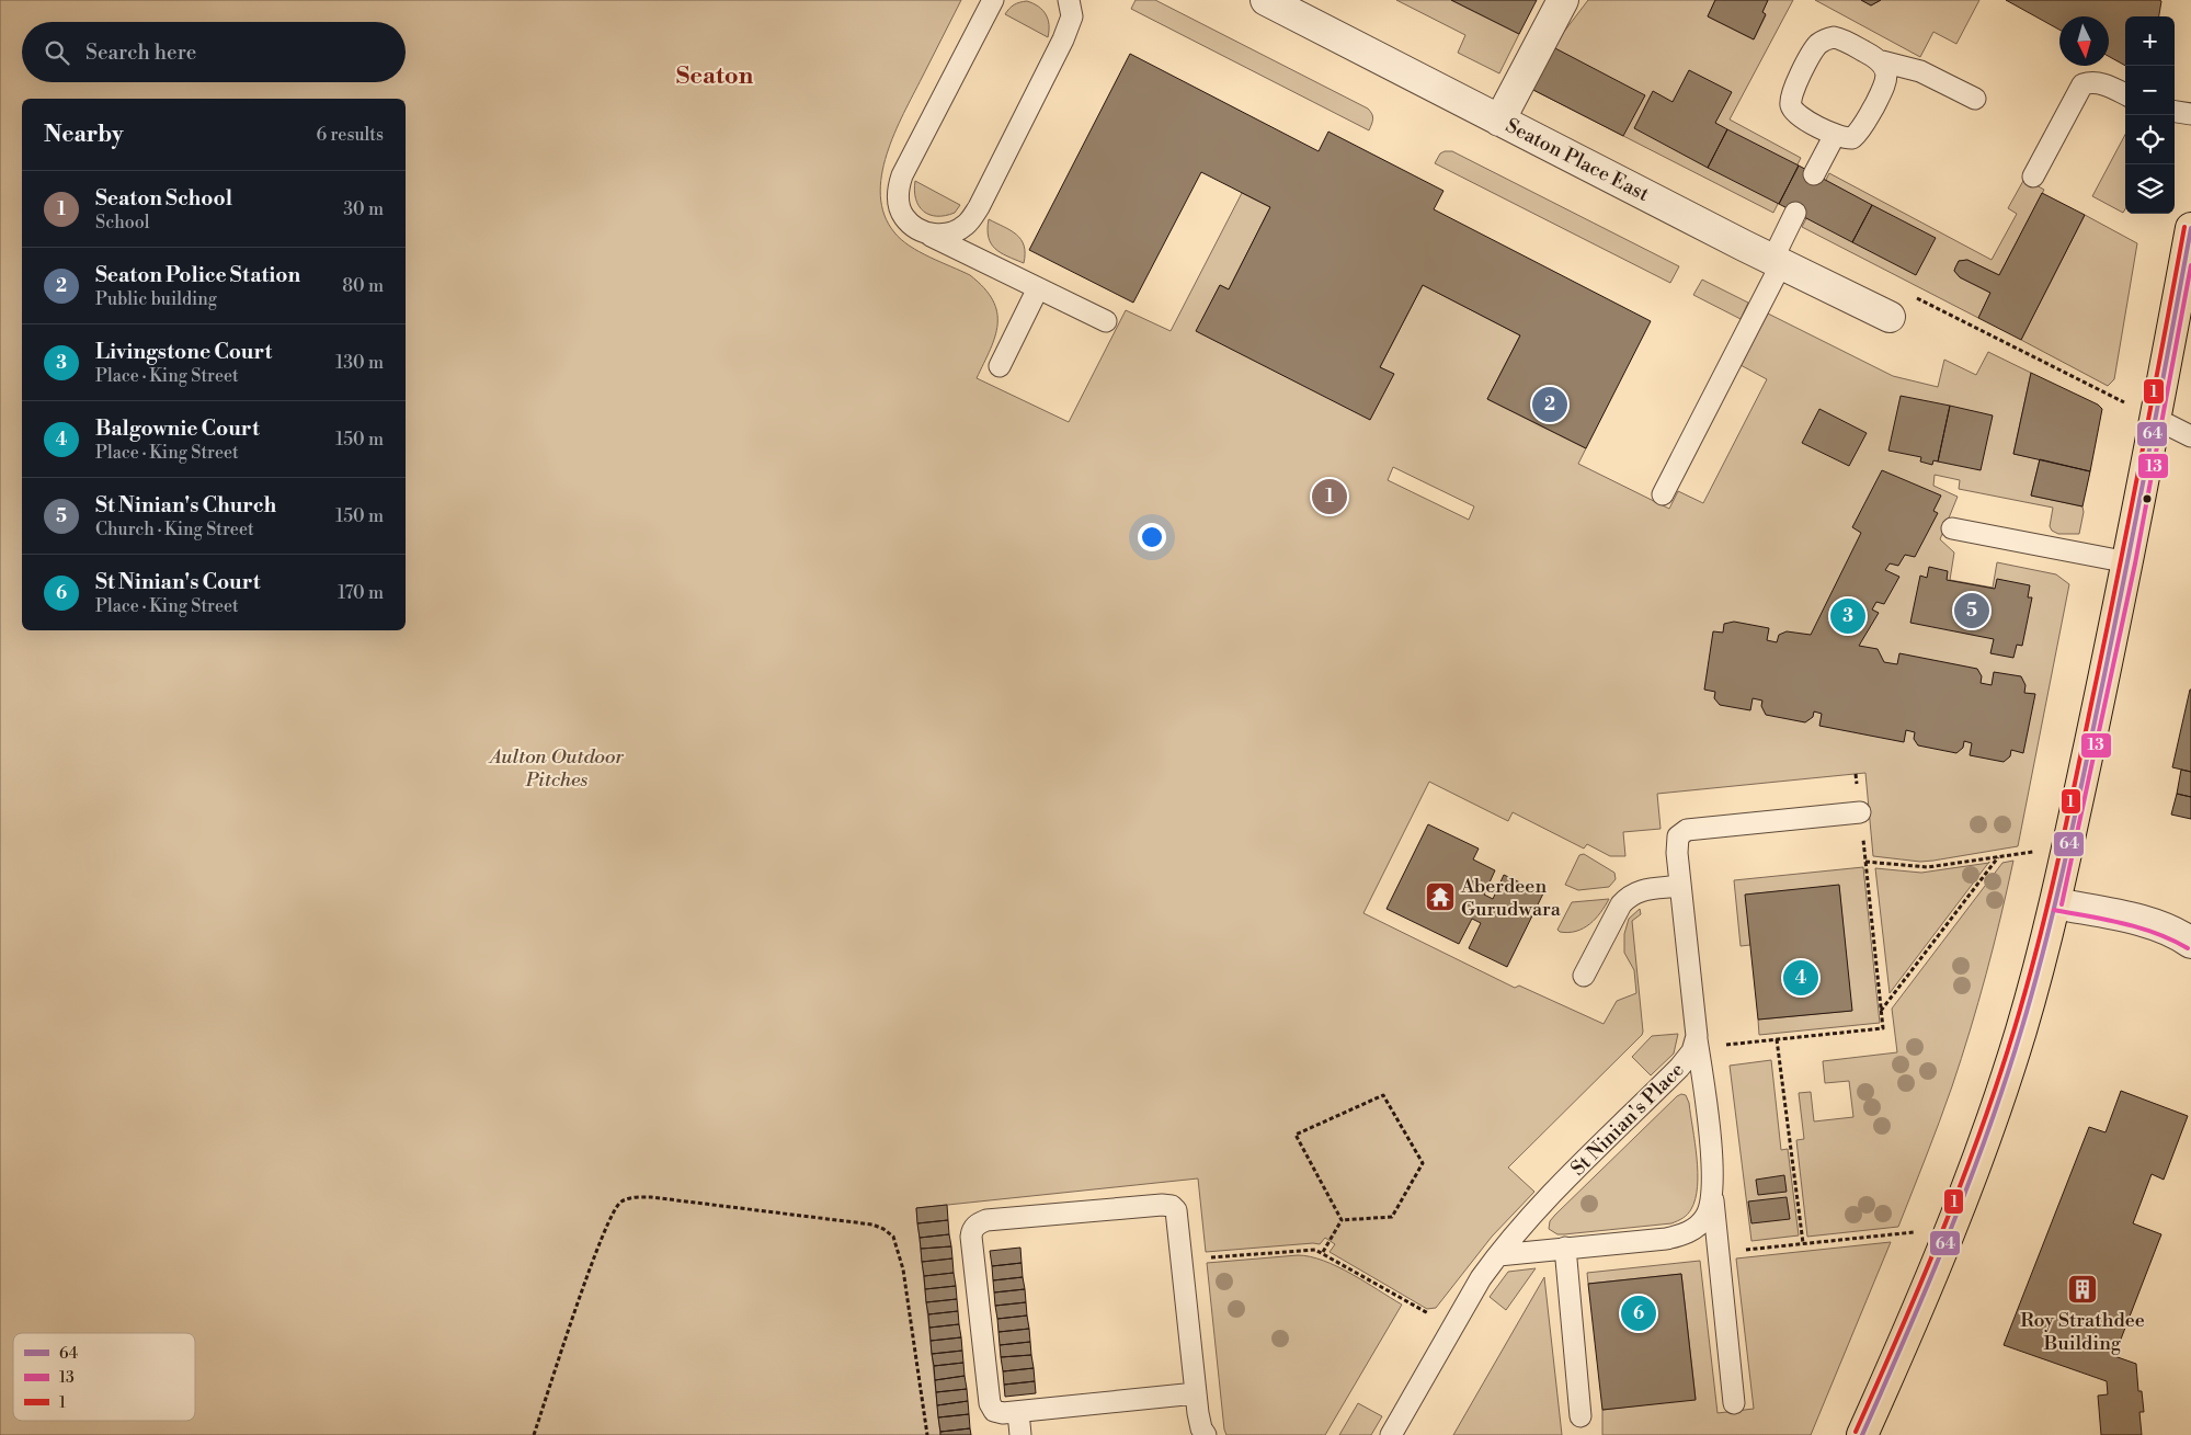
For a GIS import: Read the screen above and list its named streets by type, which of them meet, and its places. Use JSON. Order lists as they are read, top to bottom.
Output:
{
  "streets": {
    "street": ["Seaton Place East"],
    "lane": ["St Ninian's Place"]
  },
  "districts": ["Seaton"],
  "parks": ["Aulton Outdoor Pitches"],
  "places": {
    "temple": ["Aberdeen Gurudwara"],
    "building": ["Roy Strathdee Building"]
  },
  "lines": ["transit line 1", "transit line 64", "transit line 13"],
  "legend": ["64", "13", "1"],
  "north": "bottom",
  "page": {
    "map_buttons": ["+", "−"],
    "search": "Search here",
    "heading": ["Nearby", "6 results"],
    "list": [
      {
        "mark": "1",
        "name": "Seaton School",
        "note": "School",
        "value": "30 m"
      },
      {
        "mark": "2",
        "name": "Seaton Police Station",
        "note": "Public building",
        "value": "80 m"
      },
      {
        "mark": "3",
        "name": "Livingstone Court",
        "note": "Place · King Street",
        "value": "130 m"
      },
      {
        "mark": "4",
        "name": "Balgownie Court",
        "note": "Place · King Street",
        "value": "150 m"
      },
      {
        "mark": "5",
        "name": "St Ninian's Church",
        "note": "Church · King Street",
        "value": "150 m"
      },
      {
        "mark": "6",
        "name": "St Ninian's Court",
        "note": "Place · King Street",
        "value": "170 m"
      }
    ],
    "pins": [
      "2",
      "1",
      "5",
      "3",
      "4",
      "6"
    ]
  }
}
